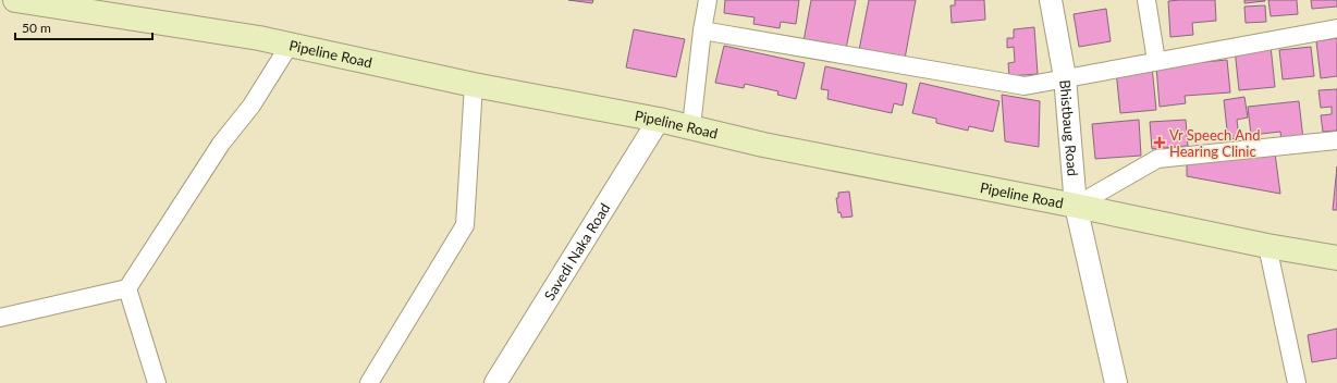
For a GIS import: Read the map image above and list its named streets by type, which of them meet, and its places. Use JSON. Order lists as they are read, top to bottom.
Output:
{
  "streets": {
    "main road": ["Pipeline Road"],
    "street": ["Bhistbaug Road", "Savedi Naka Road"]
  },
  "crossings": [
    ["Pipeline Road", "Bhistbaug Road"],
    ["Pipeline Road", "Savedi Naka Road"]
  ],
  "places": {
    "health": ["Vr Speech And Hearing Clinic"]
  },
  "scale_bar": "50 m"
}
